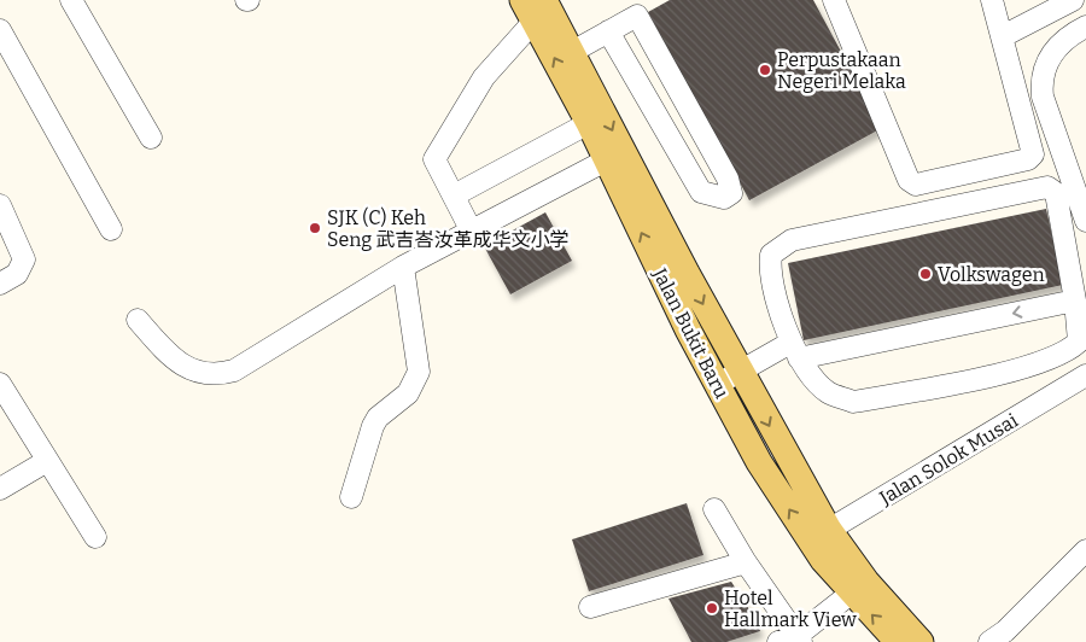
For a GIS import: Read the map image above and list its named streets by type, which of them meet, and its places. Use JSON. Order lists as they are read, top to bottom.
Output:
{
  "streets": {
    "main road": ["Jalan Bukit Baru"],
    "street": ["Jalan Solok Musai"]
  },
  "crossings": [
    ["Jalan Bukit Baru", "Jalan Solok Musai"]
  ],
  "places": [
    "Perpustakaan Negeri Melaka",
    "SJK (C) Keh Seng 武吉峇汝革成华文小学",
    "Volkswagen",
    "Hotel Hallmark View"
  ]
}
